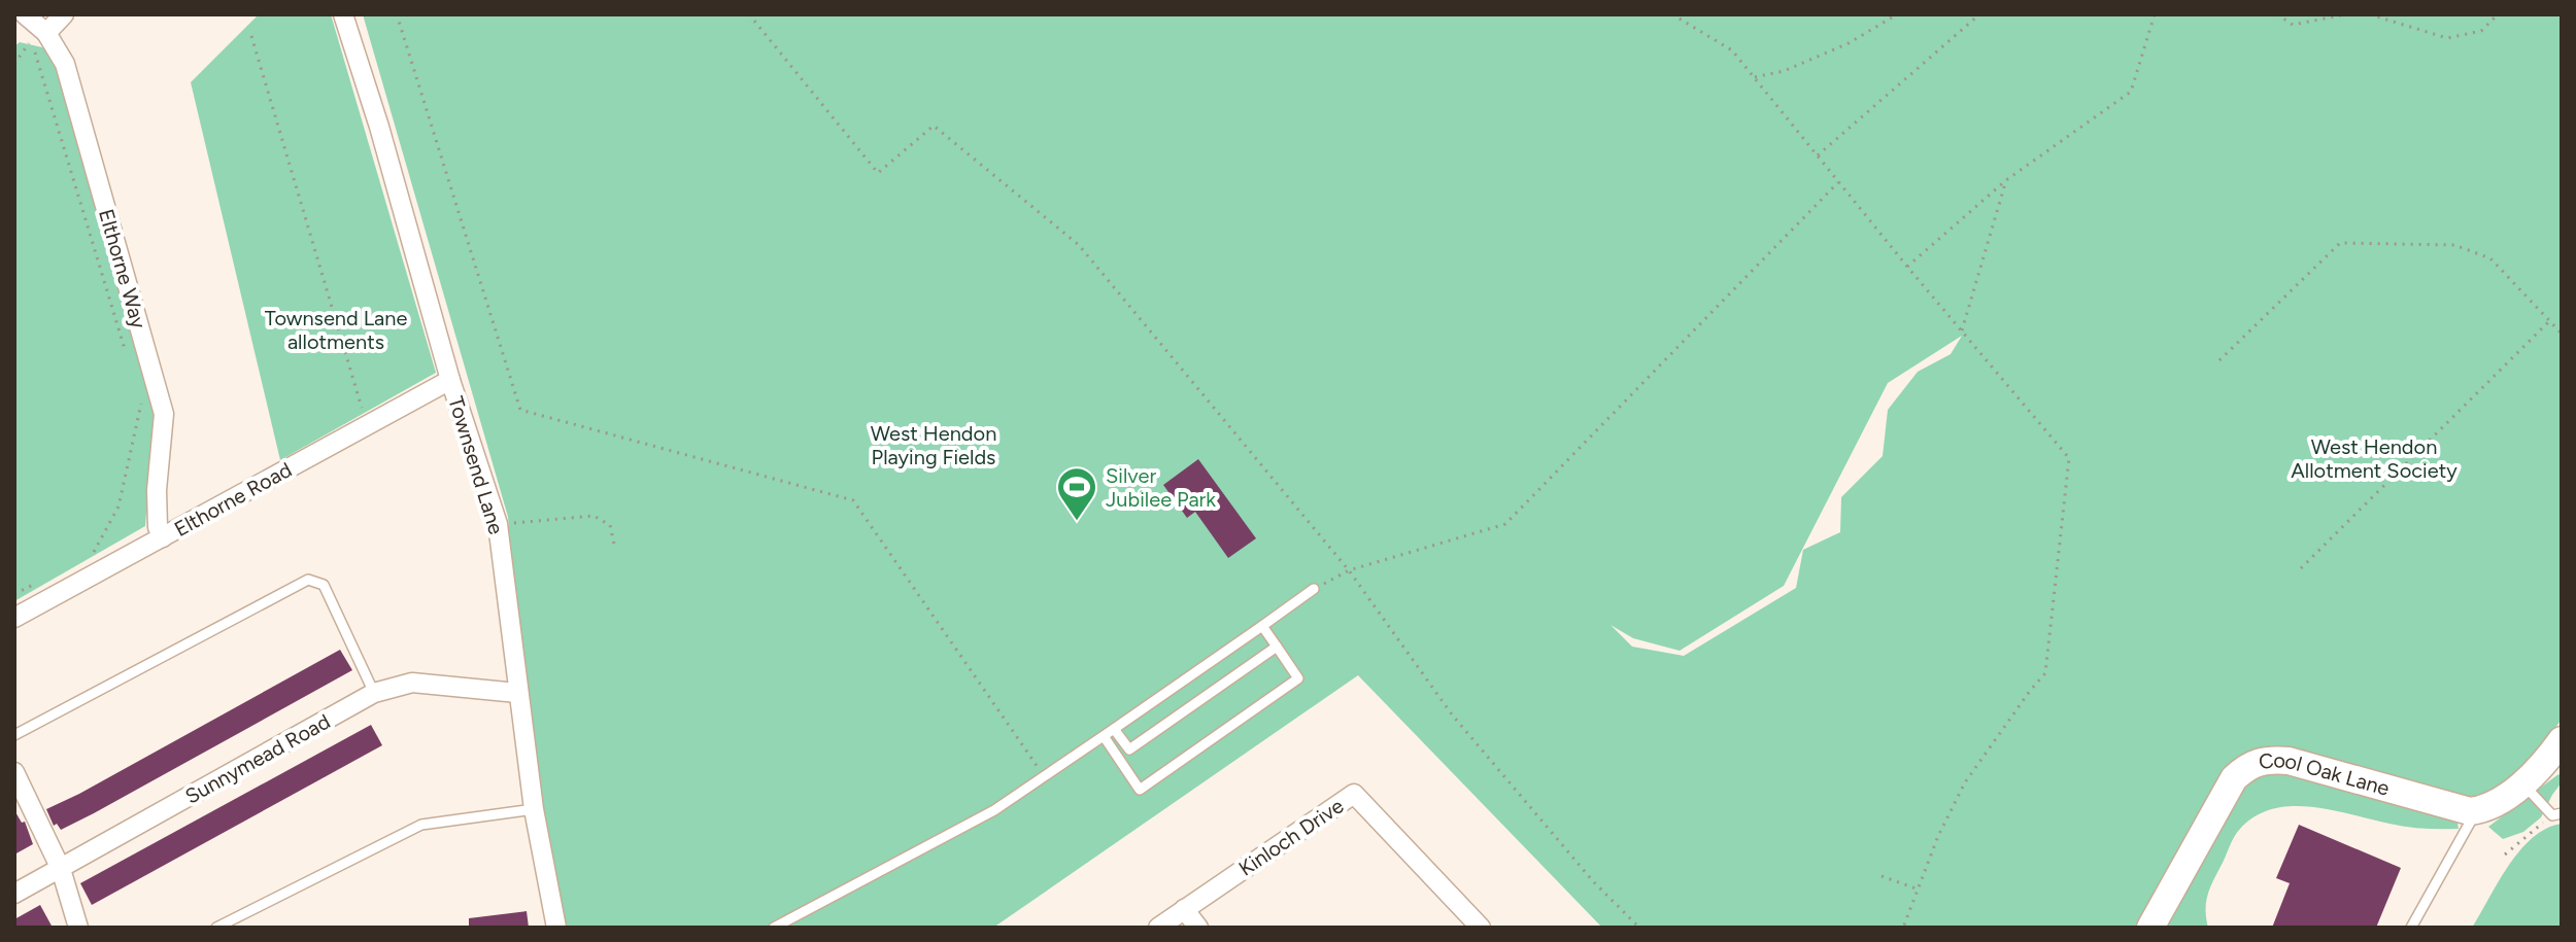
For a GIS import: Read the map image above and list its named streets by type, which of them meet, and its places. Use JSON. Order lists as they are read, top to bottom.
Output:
{
  "streets": {
    "street": [
      "Elthorne Way",
      "Townsend Lane",
      "Elthorne Road",
      "Sunnymead Road",
      "Cool Oak Lane",
      "Kinloch Drive"
    ]
  },
  "crossings": [
    ["Elthorne Way", "Elthorne Road"],
    ["Townsend Lane", "Elthorne Road"],
    ["Townsend Lane", "Sunnymead Road"]
  ],
  "parks": ["Townsend Lane allotments", "West Hendon Playing Fields", "West Hendon Allotment Society"],
  "places": {
    "sports": ["Silver Jubilee Park"]
  }
}
